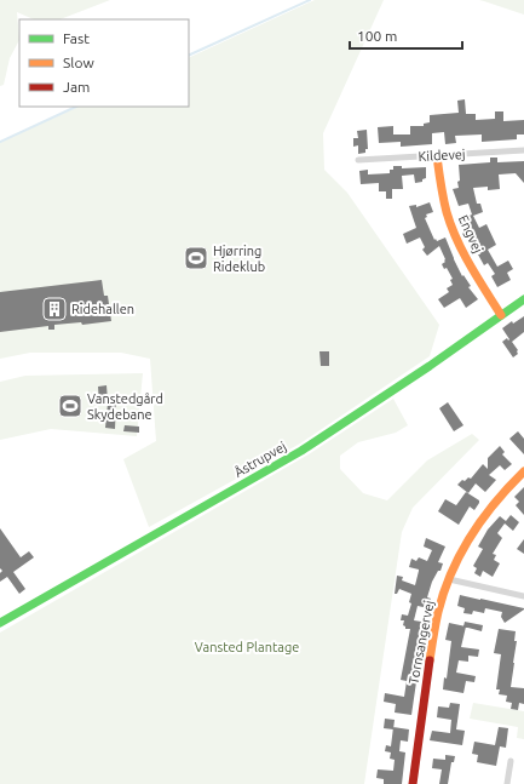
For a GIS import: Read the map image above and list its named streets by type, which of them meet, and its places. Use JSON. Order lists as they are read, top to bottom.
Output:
{
  "streets": {
    "street": [
      "Kildevej",
      "Engvej",
      "Åstrupvej",
      "Tornsangervej"
    ]
  },
  "crossings": [
    ["Kildevej", "Engvej"],
    ["Engvej", "Åstrupvej"]
  ],
  "parks": ["Vansted Plantage"],
  "places": {
    "sports": ["Hjørring Rideklub", "Vanstedgård Skydebane"],
    "building": ["Ridehallen"]
  },
  "legend": ["Fast", "Slow", "Jam"],
  "scale_bar": "100 m"
}
